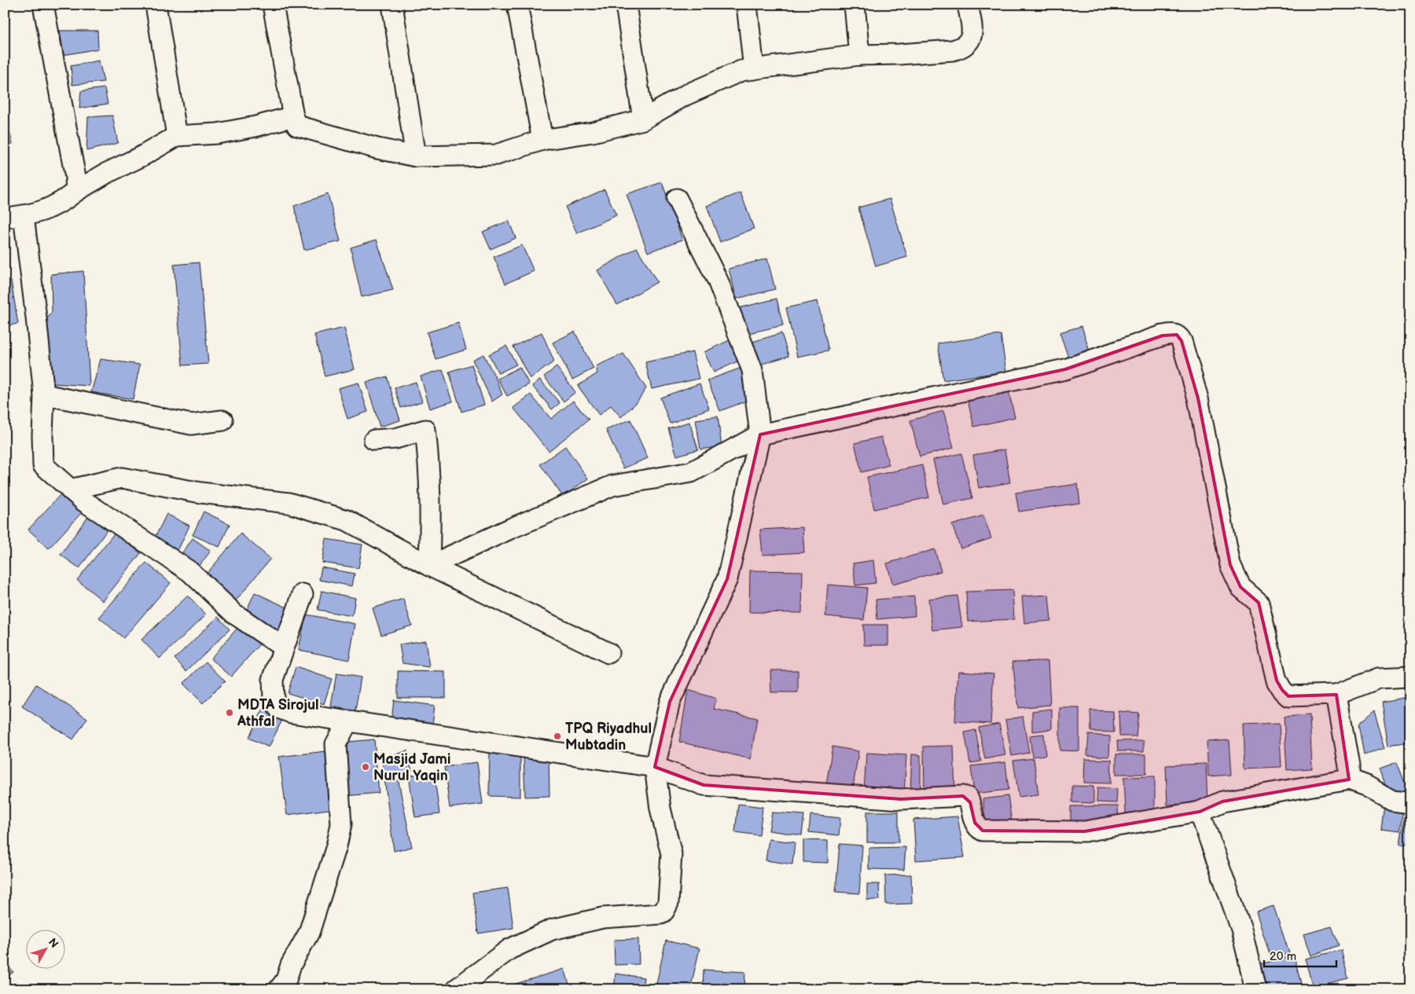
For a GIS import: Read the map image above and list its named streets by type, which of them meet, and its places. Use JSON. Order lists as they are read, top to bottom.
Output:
{
  "places": ["MDTA Sirojul Athfal", "TPQ Riyadhul Mubtadin", "Masjid Jami Nurul Yaqin"],
  "scale_bar": "20 m",
  "north": "top right"
}
